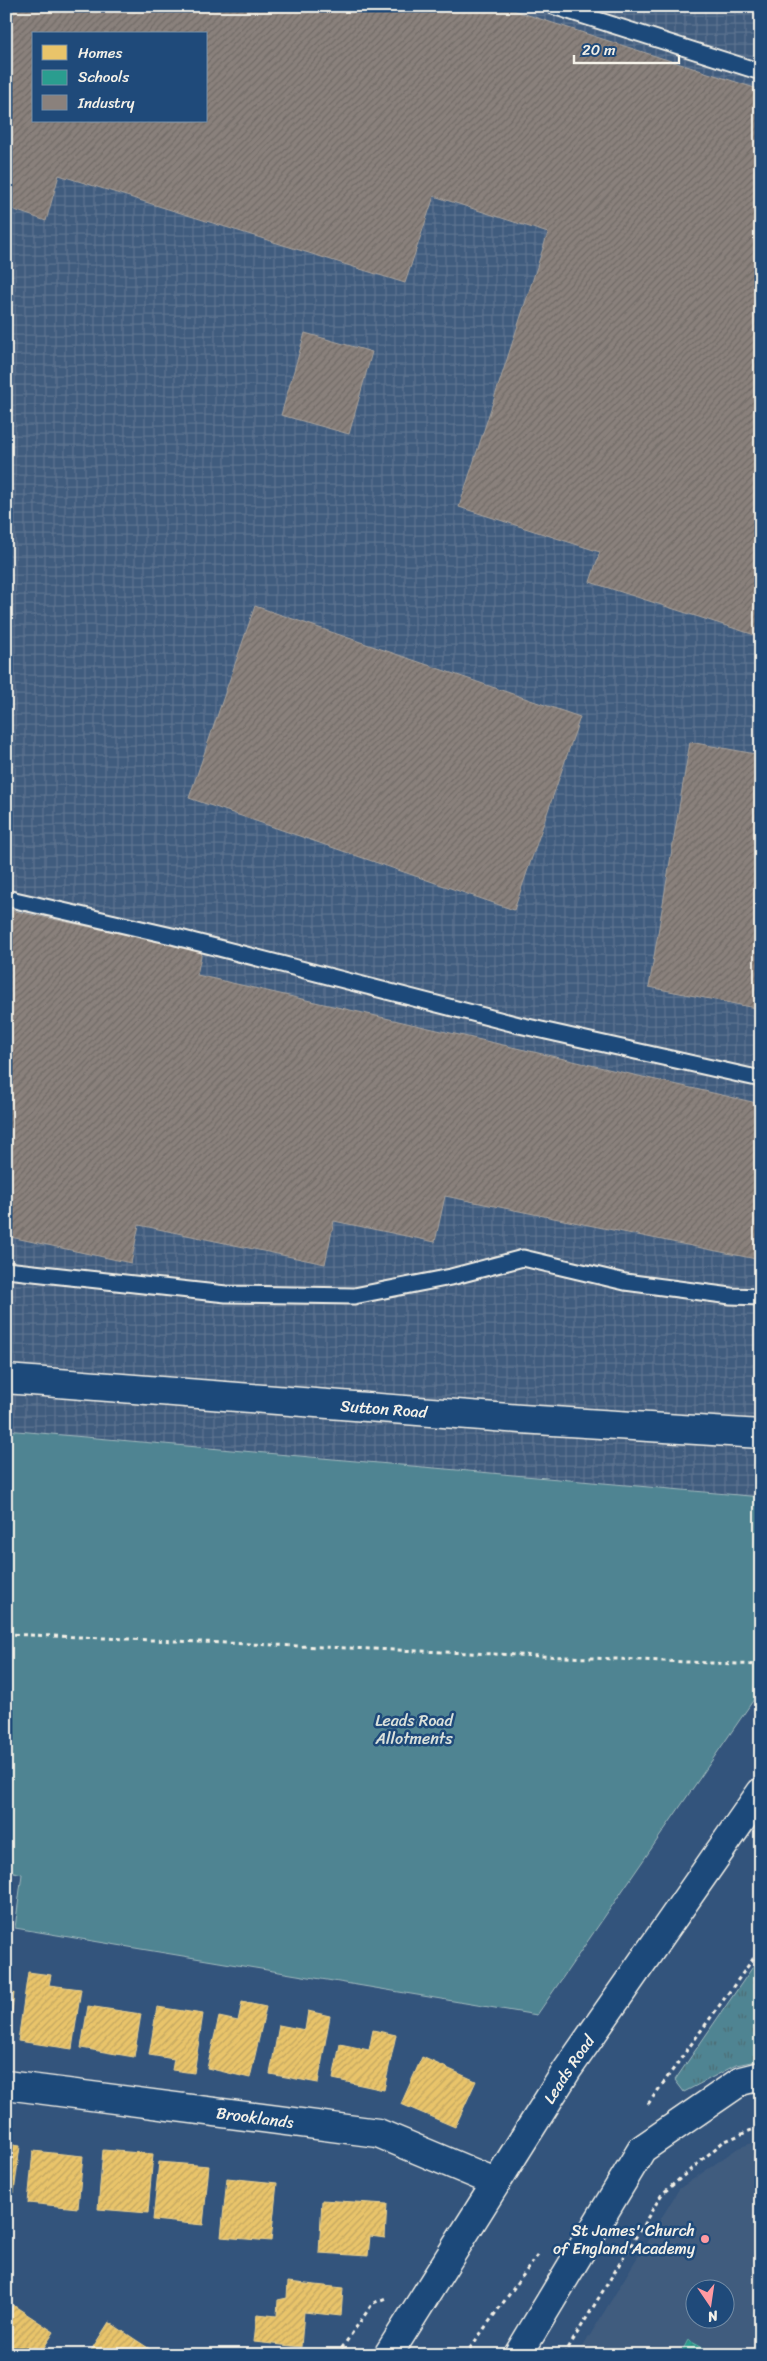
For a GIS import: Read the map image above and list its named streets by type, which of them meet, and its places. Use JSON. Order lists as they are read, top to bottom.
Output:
{
  "streets": {
    "street": ["Sutton Road", "Leads Road", "Brooklands"]
  },
  "crossings": [
    ["Leads Road", "Brooklands"]
  ],
  "parks": ["Leads Road Allotments"],
  "places": ["St James' Church of England Academy"],
  "legend": ["Homes", "Schools", "Industry"],
  "scale_bar": "20 m",
  "north": "bottom"
}
